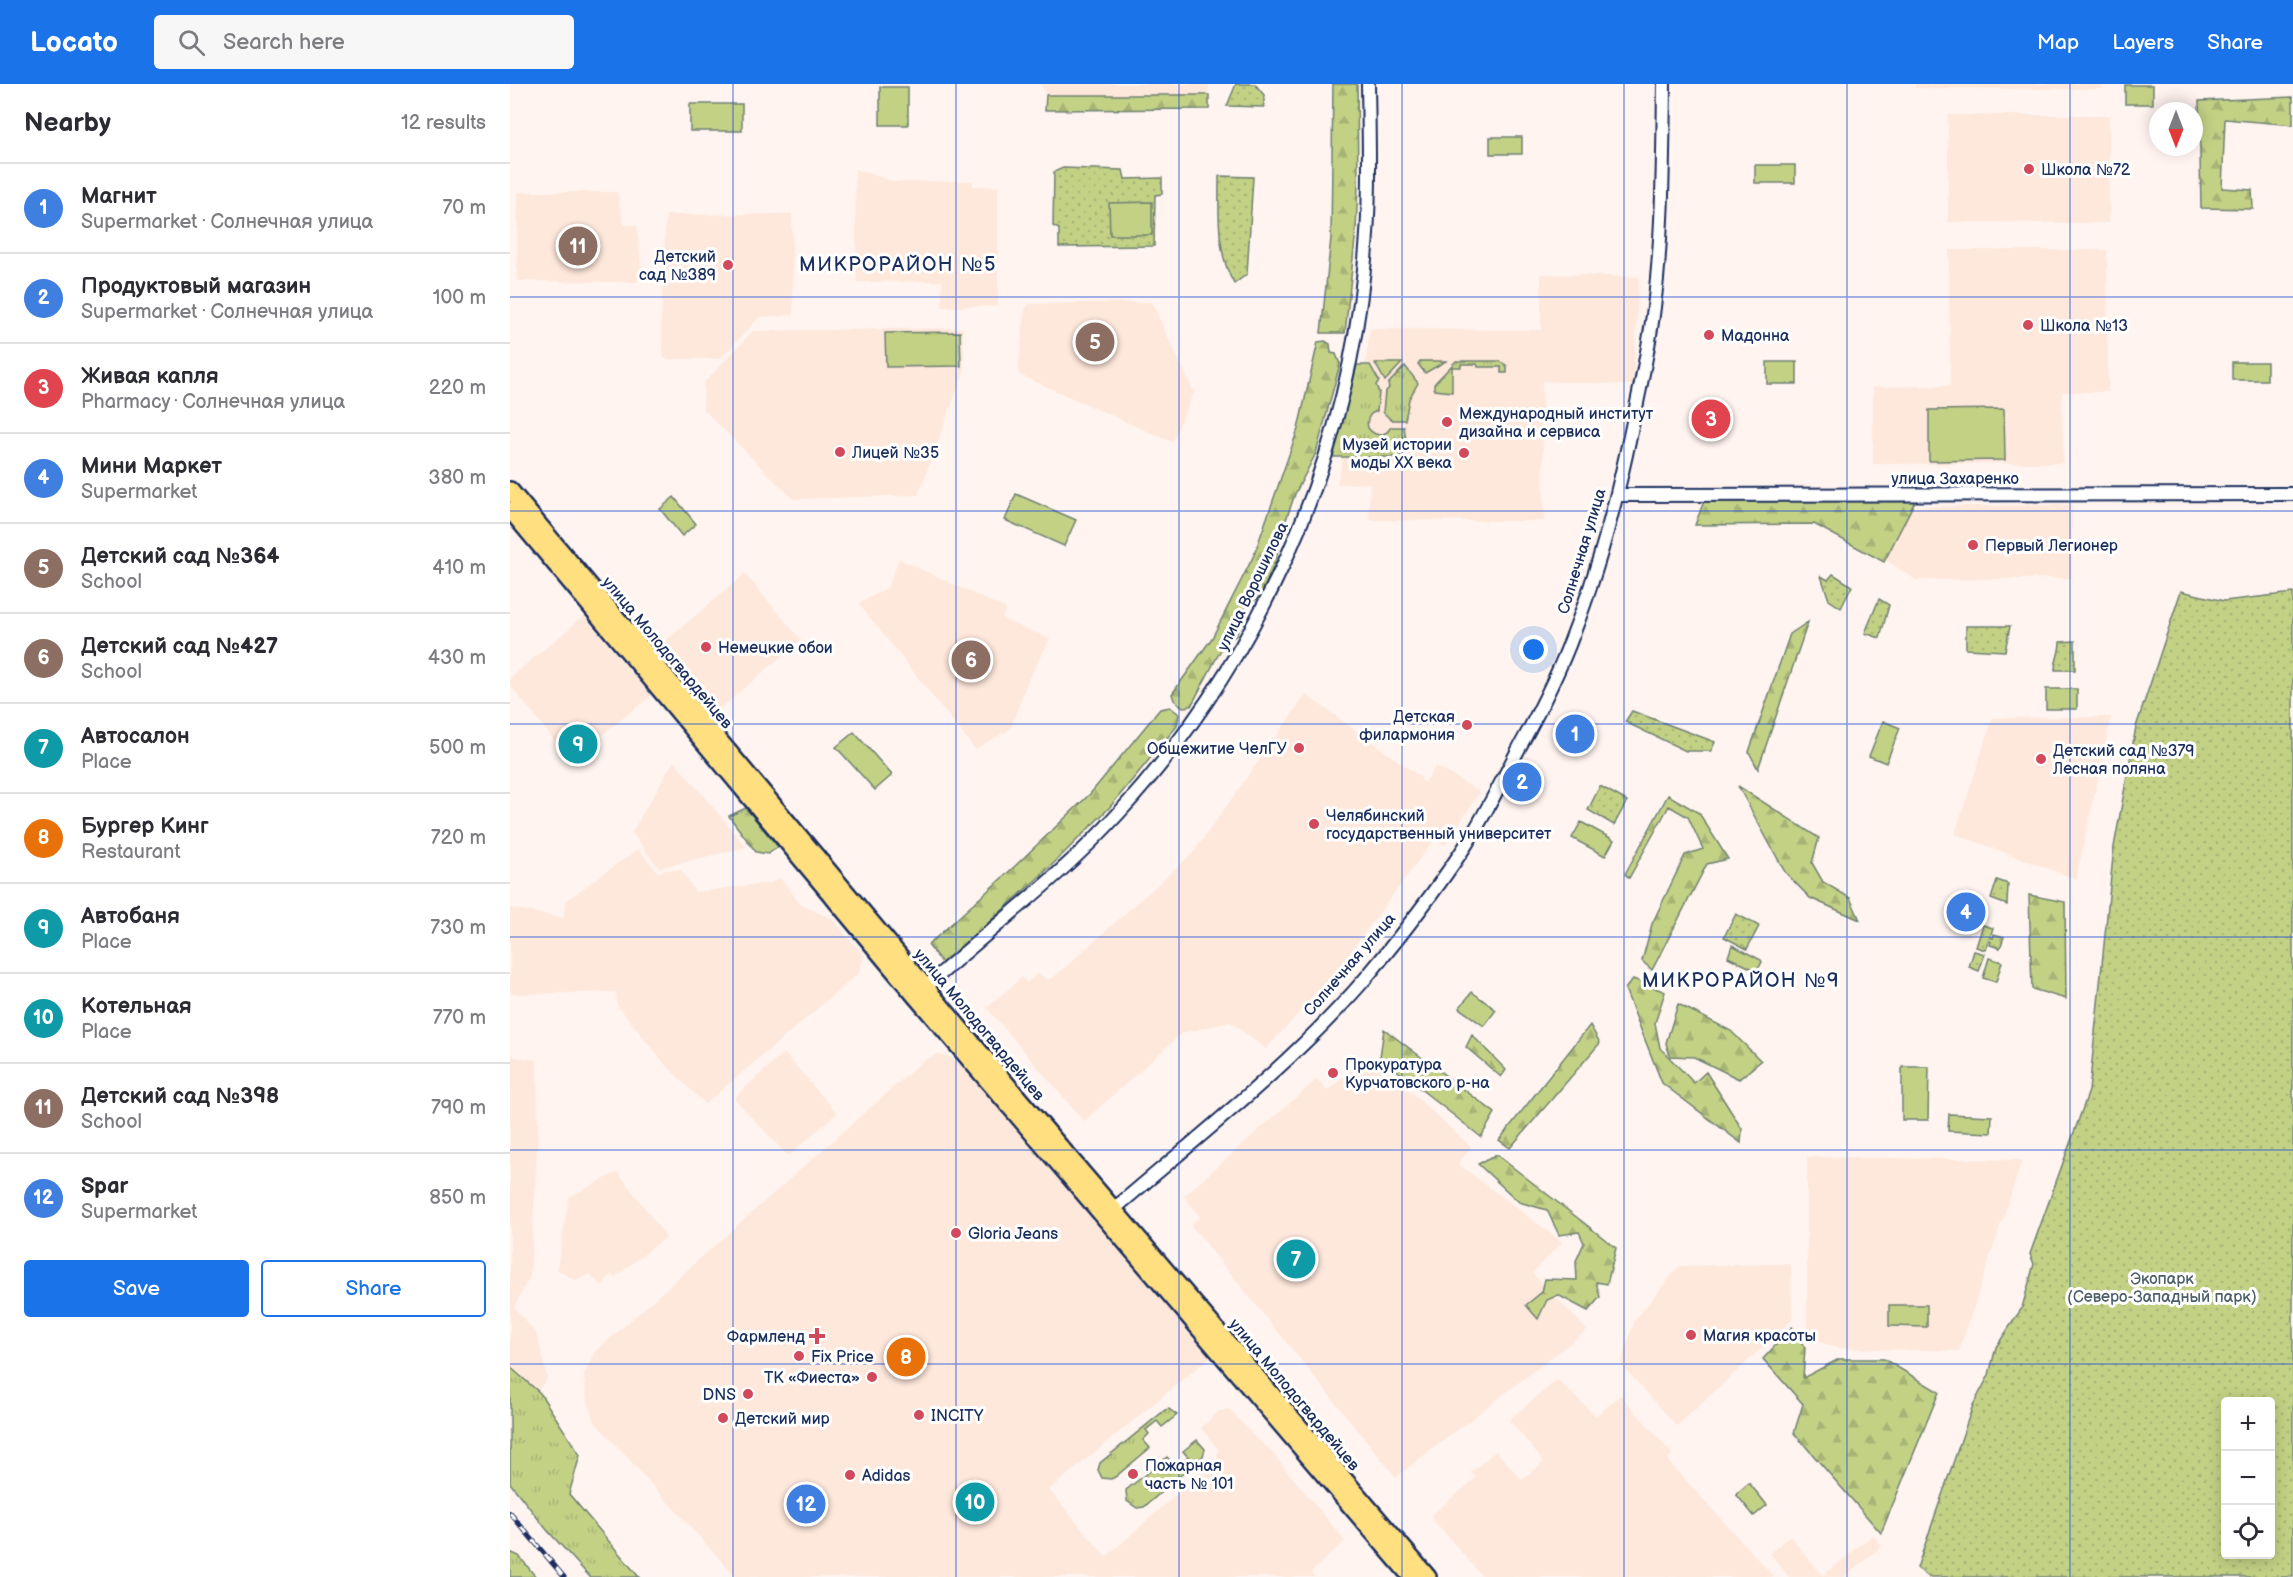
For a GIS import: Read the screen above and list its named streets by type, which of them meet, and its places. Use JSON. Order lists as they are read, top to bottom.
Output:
{
  "streets": {
    "main road": ["улица Молодогвардейцев"],
    "street": ["улица Захаренко", "Солнечная улица", "улица Ворошилова"]
  },
  "crossings": [
    ["улица Захаренко", "Солнечная улица"],
    ["Солнечная улица", "улица Молодогвардейцев"],
    ["улица Ворошилова", "улица Молодогвардейцев"]
  ],
  "districts": ["МИКРОРАЙОН №5", "МИКРОРАЙОН №9"],
  "parks": ["Экопарк (Северо-Западный парк)"],
  "places": {
    "other": [
      "Школа №72",
      "Детский сад №389",
      "Школа №13",
      "Мадонна",
      "Международный институт дизайна и сервиса",
      "Лицей №35",
      "Музей истории моды XX века",
      "Первый Легионер",
      "Немецкие обои",
      "Детская филармония",
      "Общежитие ЧелГУ",
      "Детский сад №379 Лесная поляна",
      "Челябинский государственный университет",
      "Прокуратура Курчатовского р-на",
      "Gloria Jeans",
      "Магия красоты",
      "Fix Price",
      "ТК «Фиеста»",
      "DNS",
      "INCITY",
      "Детский мир",
      "Пожарная часть № 101",
      "Adidas"
    ],
    "health": ["Фармленд"]
  },
  "north": "bottom",
  "page": {
    "header": "Locato",
    "search": "Search here",
    "nav": ["Map", "Layers", "Share"],
    "heading": ["Nearby", "12 results"],
    "list": [
      {
        "mark": "1",
        "name": "Магнит",
        "note": "Supermarket · Солнечная улица",
        "value": "70 m"
      },
      {
        "mark": "2",
        "name": "Продуктовый магазин",
        "note": "Supermarket · Солнечная улица",
        "value": "100 m"
      },
      {
        "mark": "3",
        "name": "Живая капля",
        "note": "Pharmacy · Солнечная улица",
        "value": "220 m"
      },
      {
        "mark": "4",
        "name": "Мини Маркет",
        "note": "Supermarket",
        "value": "380 m"
      },
      {
        "mark": "5",
        "name": "Детский сад №364",
        "note": "School",
        "value": "410 m"
      },
      {
        "mark": "6",
        "name": "Детский сад №427",
        "note": "School",
        "value": "430 m"
      },
      {
        "mark": "7",
        "name": "Автосалон",
        "note": "Place",
        "value": "500 m"
      },
      {
        "mark": "8",
        "name": "Бургер Кинг",
        "note": "Restaurant",
        "value": "720 m"
      },
      {
        "mark": "9",
        "name": "Автобаня",
        "note": "Place",
        "value": "730 m"
      },
      {
        "mark": "10",
        "name": "Котельная",
        "note": "Place",
        "value": "770 m"
      },
      {
        "mark": "11",
        "name": "Детский сад №398",
        "note": "School",
        "value": "790 m"
      },
      {
        "mark": "12",
        "name": "Spar",
        "note": "Supermarket",
        "value": "850 m"
      }
    ],
    "pins": [
      "11",
      "5",
      "3",
      "6",
      "1",
      "9",
      "2",
      "4",
      "7",
      "8",
      "10",
      "12"
    ],
    "buttons": ["Save", "Share"],
    "map_buttons": ["+", "−"]
  }
}
